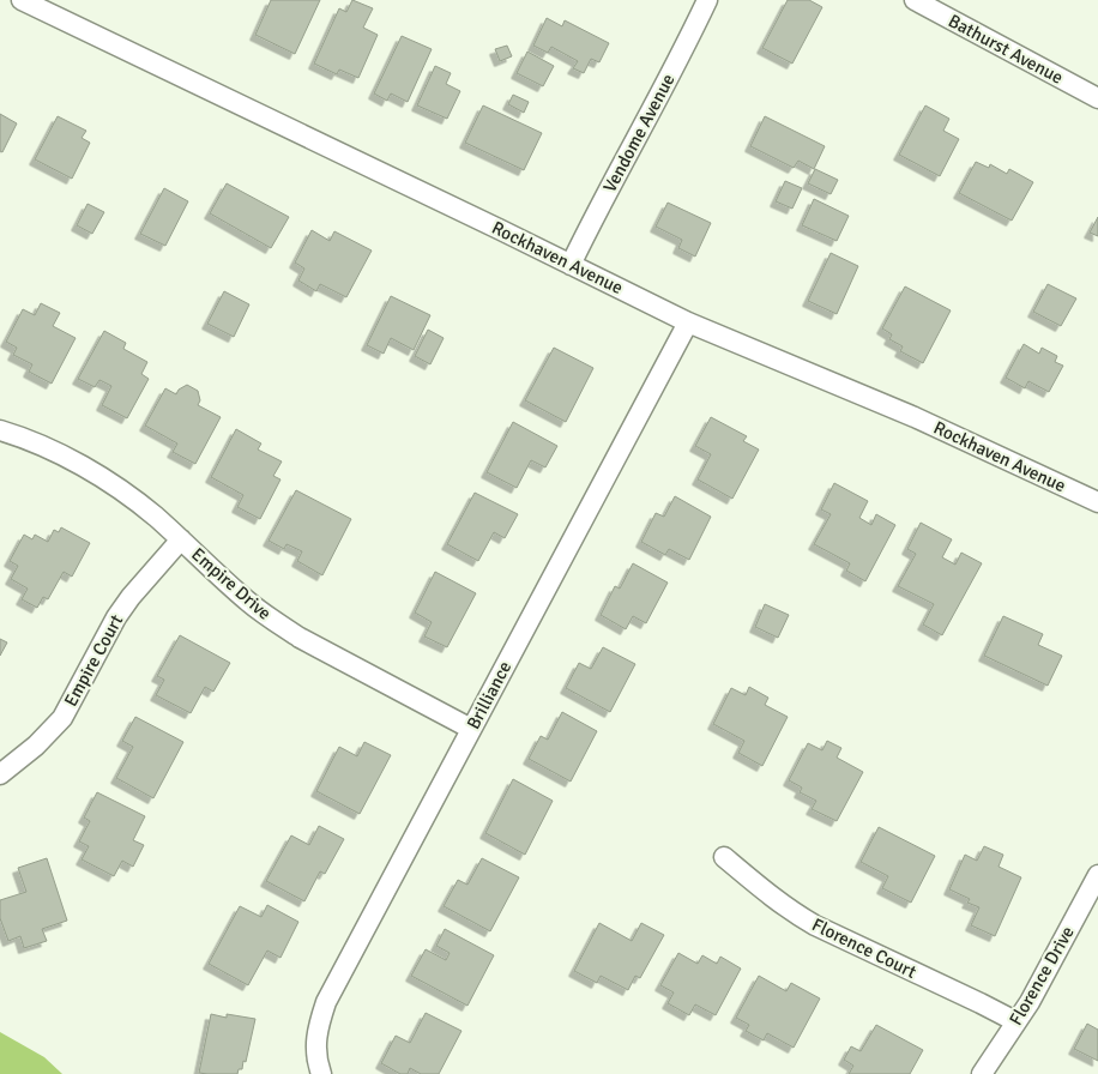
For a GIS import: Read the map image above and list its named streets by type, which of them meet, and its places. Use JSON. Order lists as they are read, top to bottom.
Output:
{
  "streets": {
    "street": [
      "Bathurst Avenue",
      "Vendome Avenue",
      "Rockhaven Avenue",
      "Empire Drive",
      "Empire Court",
      "Brilliance",
      "Florence Court",
      "Florence Drive"
    ]
  },
  "crossings": [
    ["Vendome Avenue", "Rockhaven Avenue"],
    ["Rockhaven Avenue", "Brilliance"],
    ["Empire Drive", "Empire Court"],
    ["Empire Drive", "Brilliance"],
    ["Florence Court", "Florence Drive"]
  ]
}
